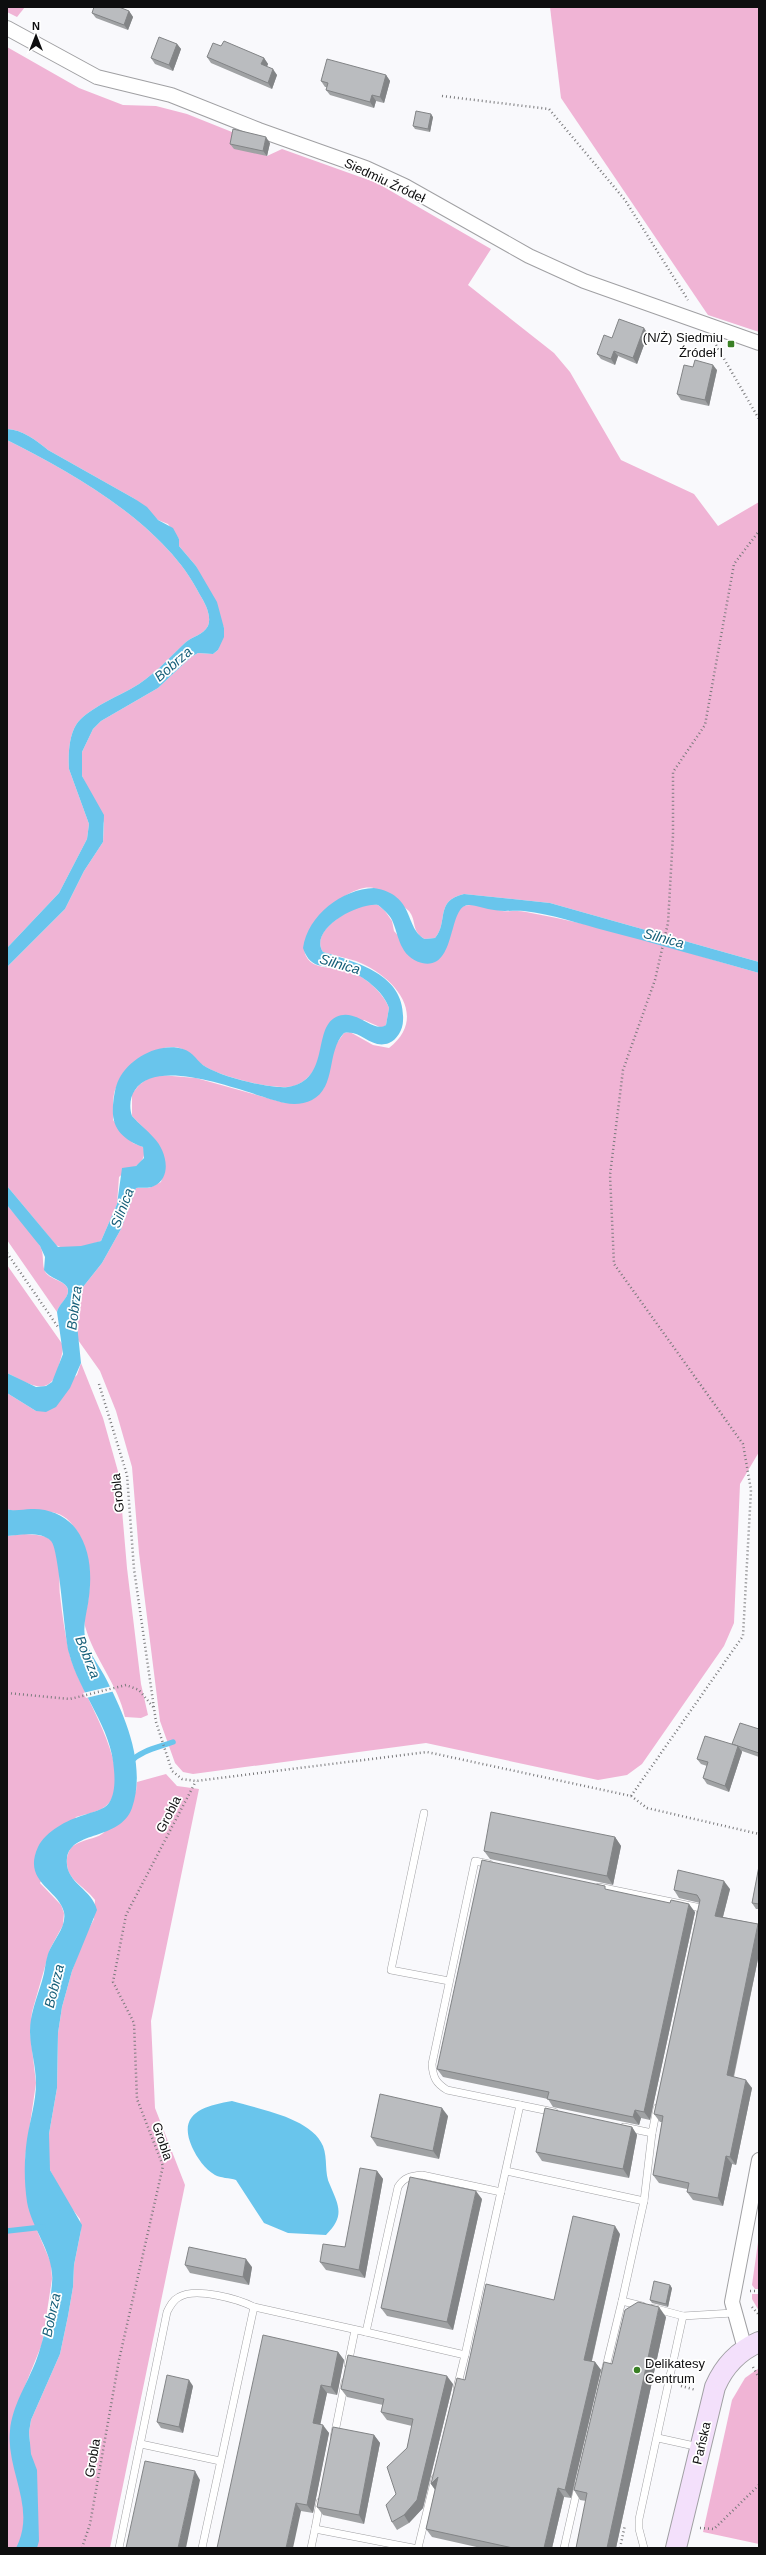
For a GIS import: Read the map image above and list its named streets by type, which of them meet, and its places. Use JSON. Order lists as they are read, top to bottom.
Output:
{
  "streets": {
    "main road": ["Pańska"],
    "street": ["Siedmiu Źródeł"],
    "path": ["Grobla"]
  },
  "water": ["Bobrza", "Silnica"],
  "places": {
    "transit": ["(N/Ż) Siedmiu Źródeł I"],
    "other": ["Delikatesy Centrum"]
  },
  "north": "top"
}
